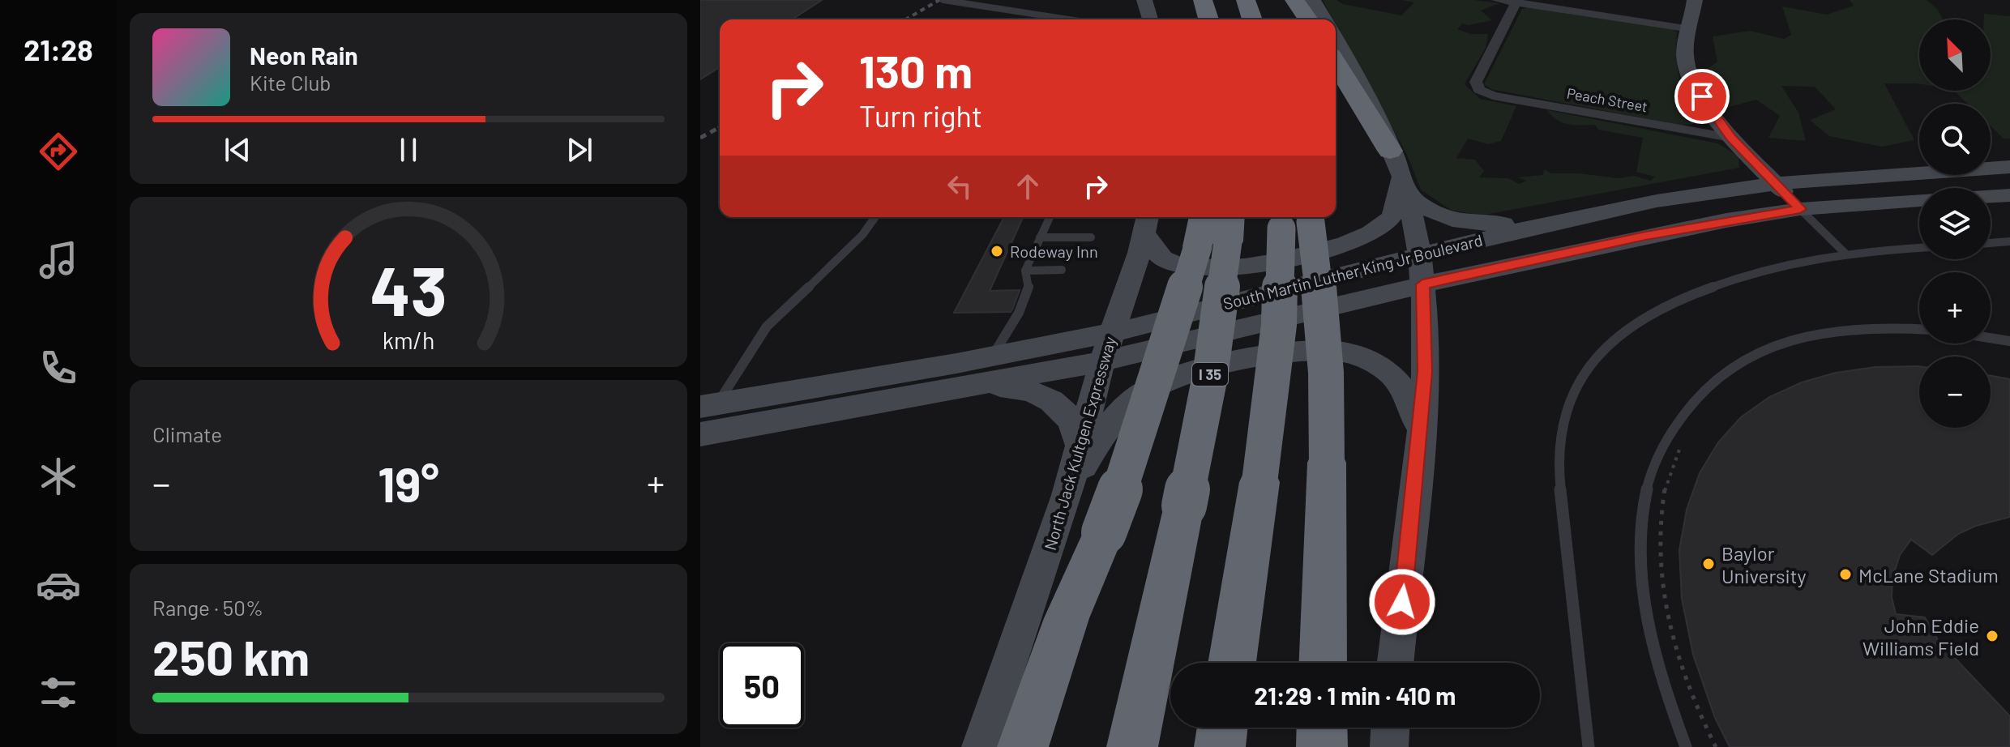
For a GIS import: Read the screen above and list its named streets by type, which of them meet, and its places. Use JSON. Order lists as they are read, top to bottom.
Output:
{
  "streets": {
    "highway": ["I 35"],
    "main road": ["South Martin Luther King Jr Boulevard", "North Jack Kultgen Expressway"],
    "street": ["Peach Street"]
  },
  "crossings": [
    ["South Martin Luther King Jr Boulevard", "North Jack Kultgen Expressway"]
  ],
  "places": [
    "Rodeway Inn",
    "Baylor University",
    "McLane Stadium",
    "John Eddie Williams Field"
  ],
  "north": "top left",
  "page": {
    "tabs": "21:28",
    "map_buttons": ["+", "−"],
    "turn": ["130 m", "Turn right"],
    "song": ["Neon Rain", "Kite Club"],
    "tile": [
      "Climate",
      ["Range · 50%", "250 km"]
    ],
    "heat": ["−", "19°", "+"],
    "limit": "50",
    "trip": "21:29 · 1 min · 410 m",
    "gauge": ["43", "km/h"]
  }
}
